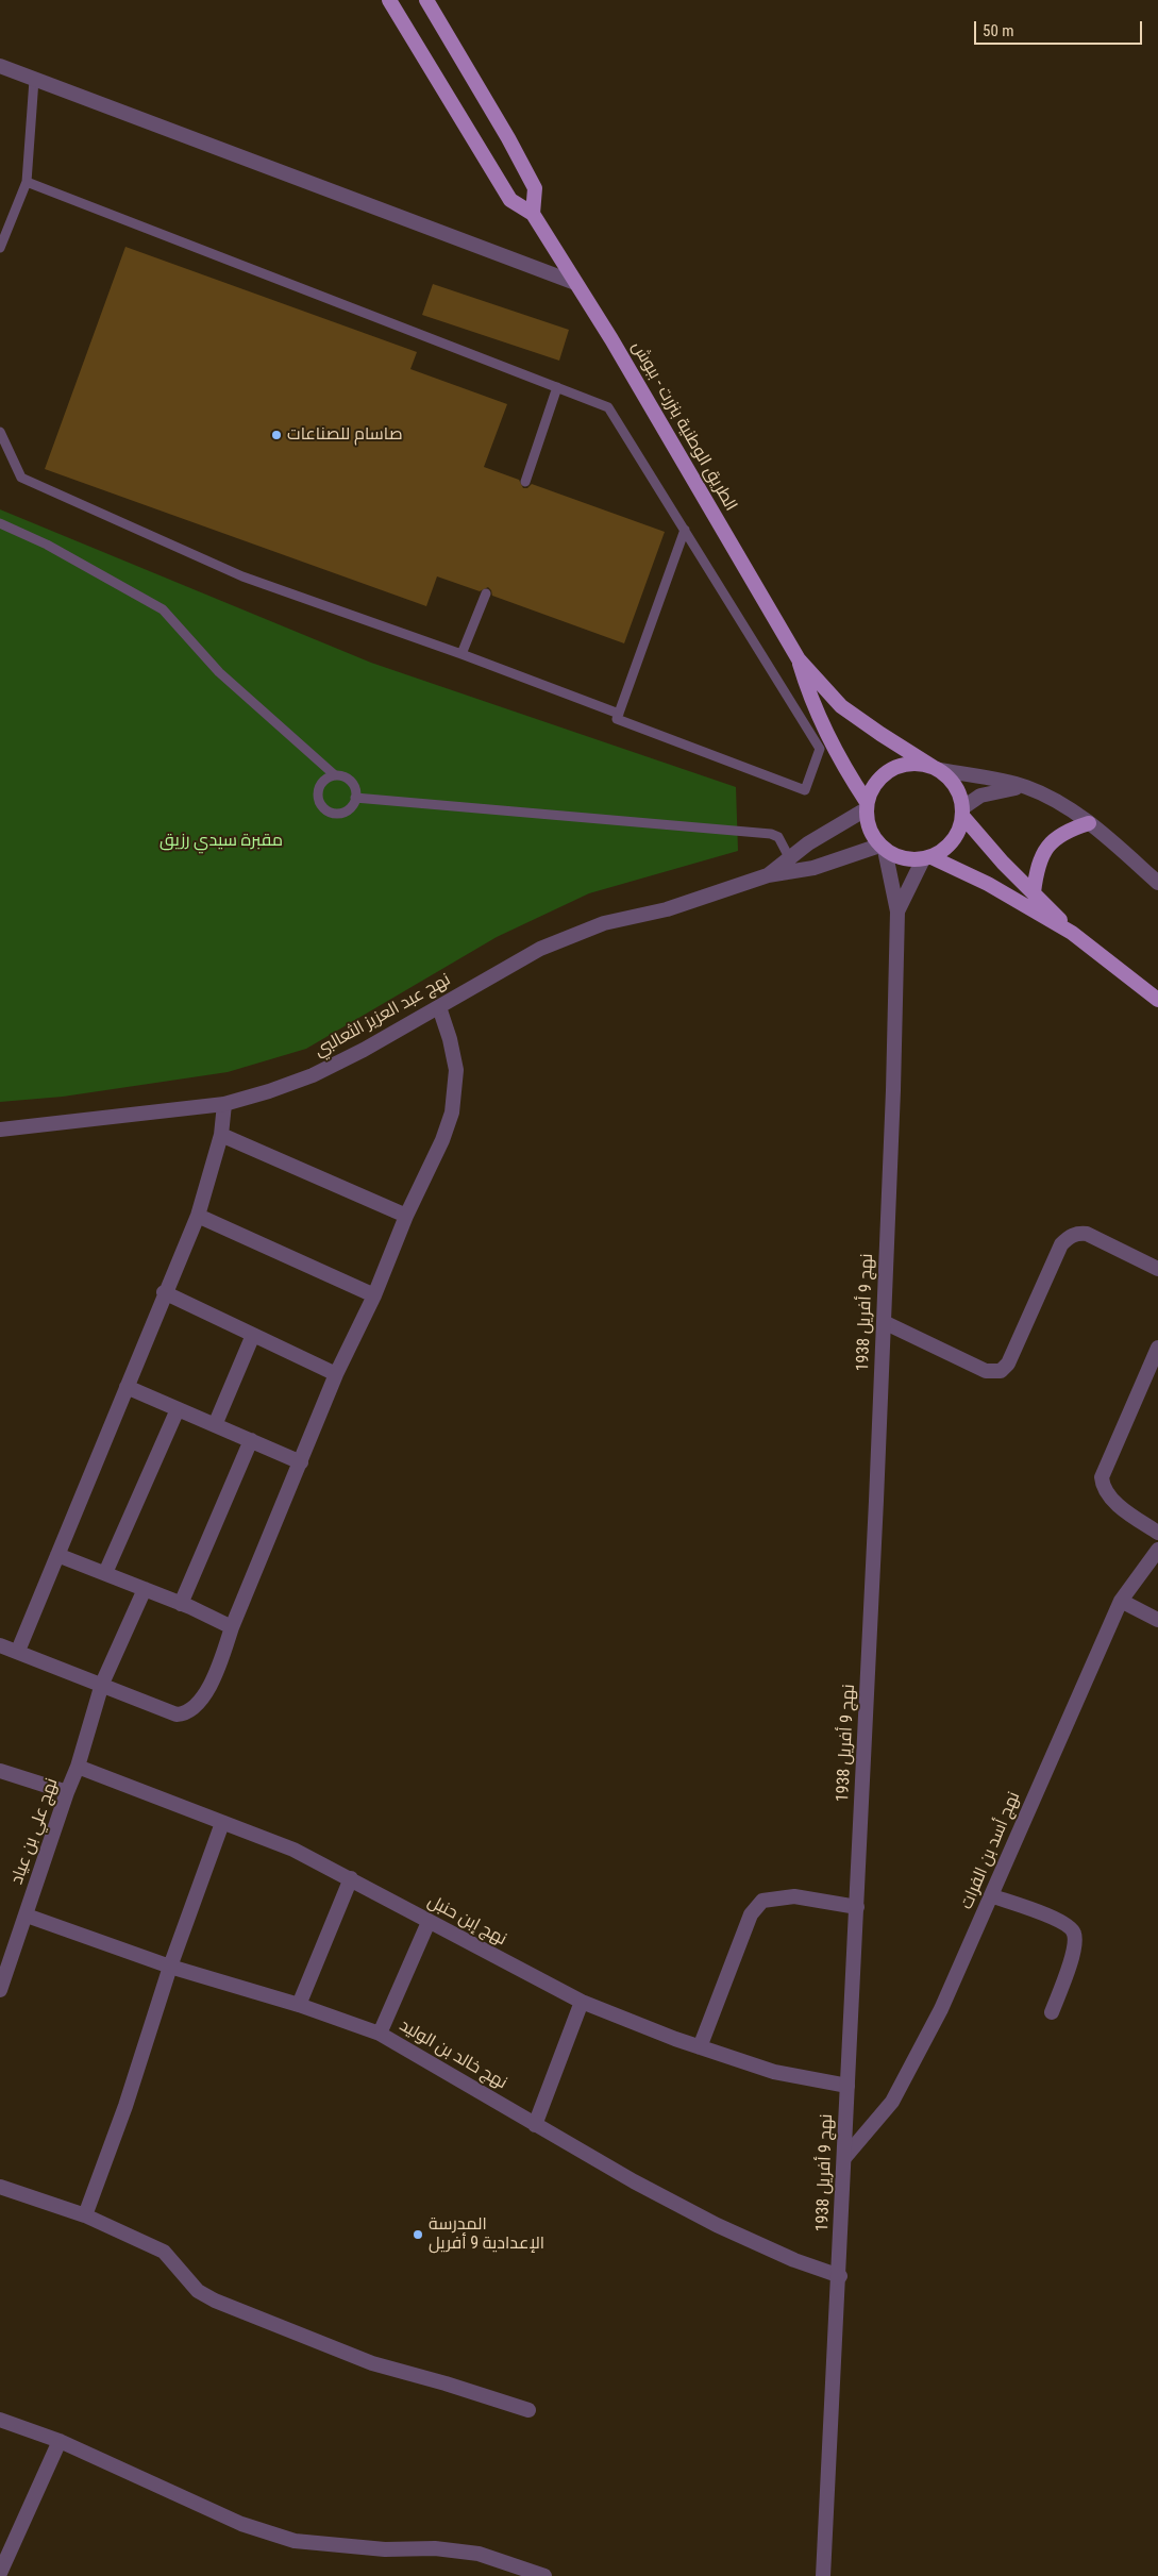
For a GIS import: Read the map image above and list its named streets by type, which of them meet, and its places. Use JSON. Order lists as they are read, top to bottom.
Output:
{
  "streets": {
    "main road": ["الطريق الوطنية بنزرت - ببوش"],
    "street": [
      "نهج عبد العزيز الثعالبي",
      "نهج 9 أفريل 1938",
      "نهج علي بن عياد",
      "نهج أسد بن الفرات",
      "نهج إبن حنبل",
      "نهج خالد بن الوليد"
    ]
  },
  "crossings": [
    ["نهج 9 أفريل 1938", "نهج أسد بن الفرات"],
    ["نهج 9 أفريل 1938", "نهج إبن حنبل"],
    ["نهج 9 أفريل 1938", "نهج خالد بن الوليد"],
    ["نهج علي بن عياد", "نهج إبن حنبل"],
    ["نهج علي بن عياد", "نهج خالد بن الوليد"]
  ],
  "parks": ["مقبرة سيدي رزيق"],
  "places": ["صاسام للصناعات", "المدرسة الإعدادية 9 أفريل"],
  "scale_bar": "50 m"
}
